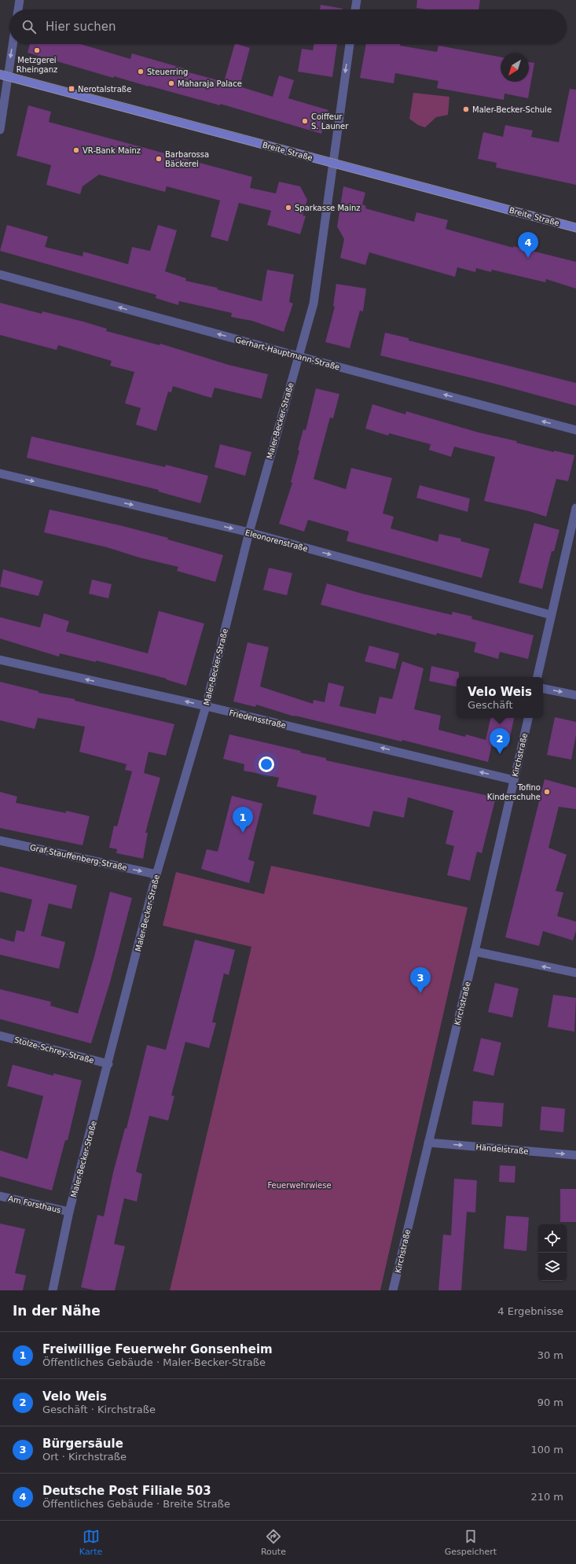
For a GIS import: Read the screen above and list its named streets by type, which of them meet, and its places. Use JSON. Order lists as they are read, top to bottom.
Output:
{
  "streets": {
    "main road": ["Breite Straße"],
    "street": [
      "Gerhart-Hauptmann-Straße",
      "Maler-Becker-Straße",
      "Eleonorenstraße",
      "Friedensstraße",
      "Kirchstraße",
      "Graf-Stauffenberg-Straße",
      "Stolze-Schrey-Straße",
      "Händelstraße",
      "Am Forsthaus"
    ]
  },
  "crossings": [
    ["Breite Straße", "Maler-Becker-Straße"],
    ["Gerhart-Hauptmann-Straße", "Maler-Becker-Straße"],
    ["Maler-Becker-Straße", "Eleonorenstraße"],
    ["Maler-Becker-Straße", "Friedensstraße"],
    ["Maler-Becker-Straße", "Graf-Stauffenberg-Straße"],
    ["Maler-Becker-Straße", "Stolze-Schrey-Straße"],
    ["Maler-Becker-Straße", "Am Forsthaus"],
    ["Friedensstraße", "Kirchstraße"],
    ["Kirchstraße", "Händelstraße"]
  ],
  "one_way": [
    "Gerhart-Hauptmann-Straße",
    "Eleonorenstraße",
    "Friedensstraße",
    "Graf-Stauffenberg-Straße",
    "Händelstraße"
  ],
  "parks": ["Feuerwehrwiese"],
  "places": {
    "other": [
      "Metzgerei Rheinganz",
      "Steuerring",
      "Maharaja Palace",
      "Maler-Becker-Schule",
      "Coiffeur S. Launer",
      "VR-Bank Mainz",
      "Barbarossa Bäckerei",
      "Sparkasse Mainz",
      "Tofino Kinderschuhe"
    ],
    "transit": ["Nerotalstraße"]
  },
  "north": "bottom left",
  "page": {
    "search": "Hier suchen",
    "pins": [
      "4",
      "2",
      "1",
      "3"
    ],
    "popup": ["Velo Weis", "Geschäft"],
    "heading": ["In der Nähe", "4 Ergebnisse"],
    "list": [
      {
        "mark": "1",
        "name": "Freiwillige Feuerwehr Gonsenheim",
        "note": "Öffentliches Gebäude · Maler-Becker-Straße",
        "value": "30 m"
      },
      {
        "mark": "2",
        "name": "Velo Weis",
        "note": "Geschäft · Kirchstraße",
        "value": "90 m"
      },
      {
        "mark": "3",
        "name": "Bürgersäule",
        "note": "Ort · Kirchstraße",
        "value": "100 m"
      },
      {
        "mark": "4",
        "name": "Deutsche Post Filiale 503",
        "note": "Öffentliches Gebäude · Breite Straße",
        "value": "210 m"
      }
    ],
    "nav": ["Karte", "Route", "Gespeichert"]
  }
}
